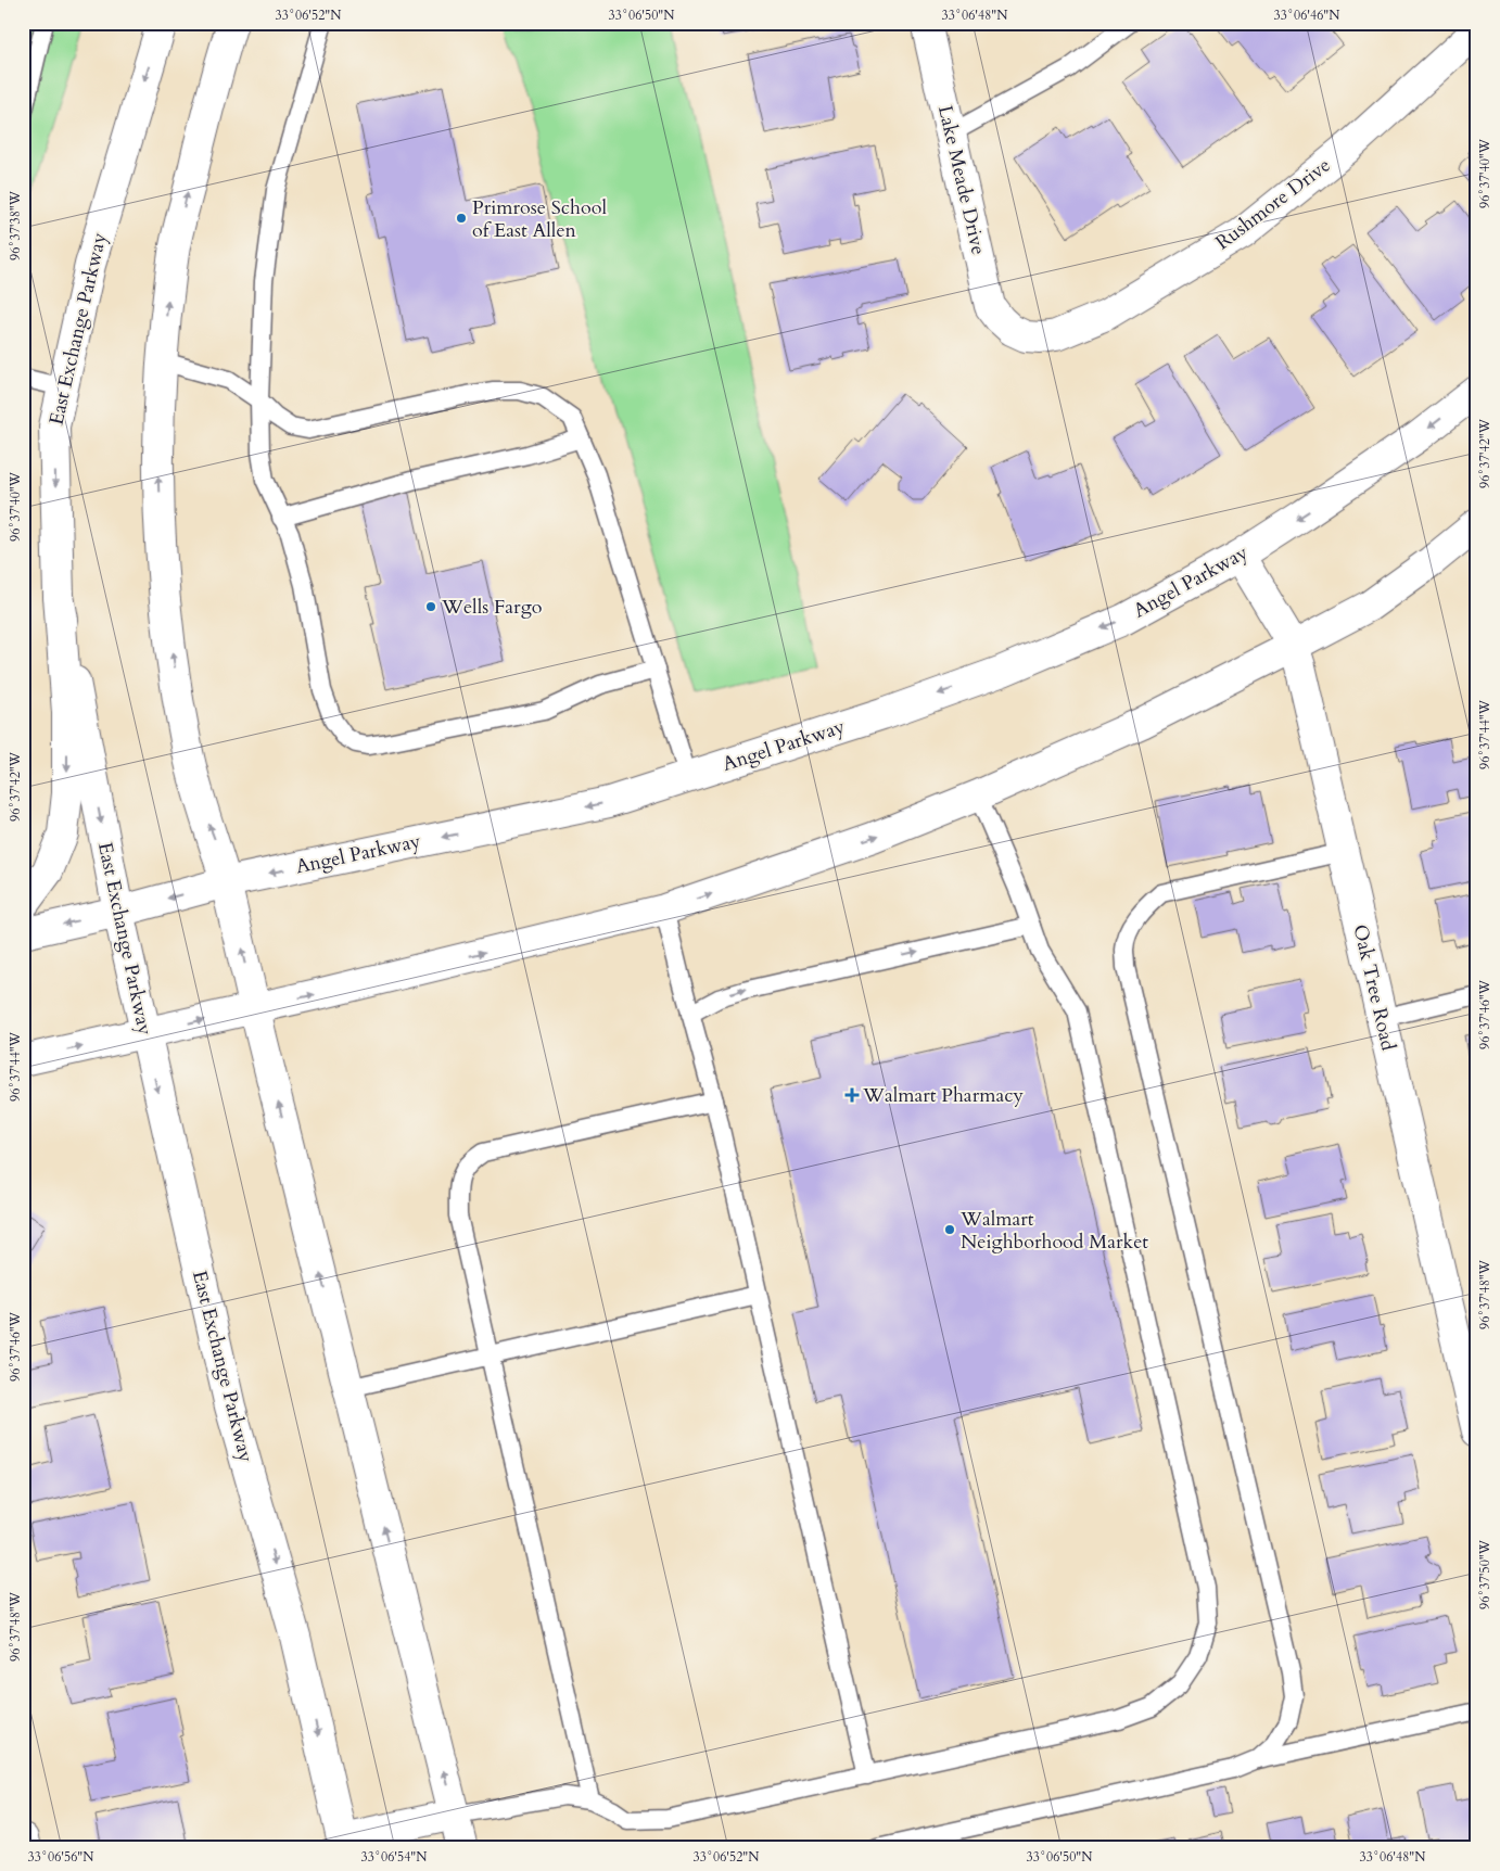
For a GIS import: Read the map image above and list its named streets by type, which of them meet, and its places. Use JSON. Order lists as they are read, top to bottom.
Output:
{
  "streets": {
    "main road": [
      "Lake Meade Drive",
      "Rushmore Drive",
      "East Exchange Parkway",
      "Angel Parkway",
      "Oak Tree Road"
    ]
  },
  "crossings": [
    ["Lake Meade Drive", "Rushmore Drive"],
    ["East Exchange Parkway", "Angel Parkway"],
    ["Angel Parkway", "Oak Tree Road"]
  ],
  "places": {
    "other": ["Primrose School of East Allen", "Wells Fargo", "Walmart Neighborhood Market"],
    "health": ["Walmart Pharmacy"]
  },
  "coordinates": [
    "33°06'52\"N",
    "33°06'50\"N",
    "33°06'48\"N",
    "33°06'46\"N",
    "96°37'40\"W",
    "96°37'38\"W",
    "96°37'42\"W",
    "96°37'44\"W",
    "96°37'46\"W",
    "96°37'48\"W",
    "96°37'50\"W",
    "33°06'56\"N",
    "33°06'54\"N"
  ]
}
